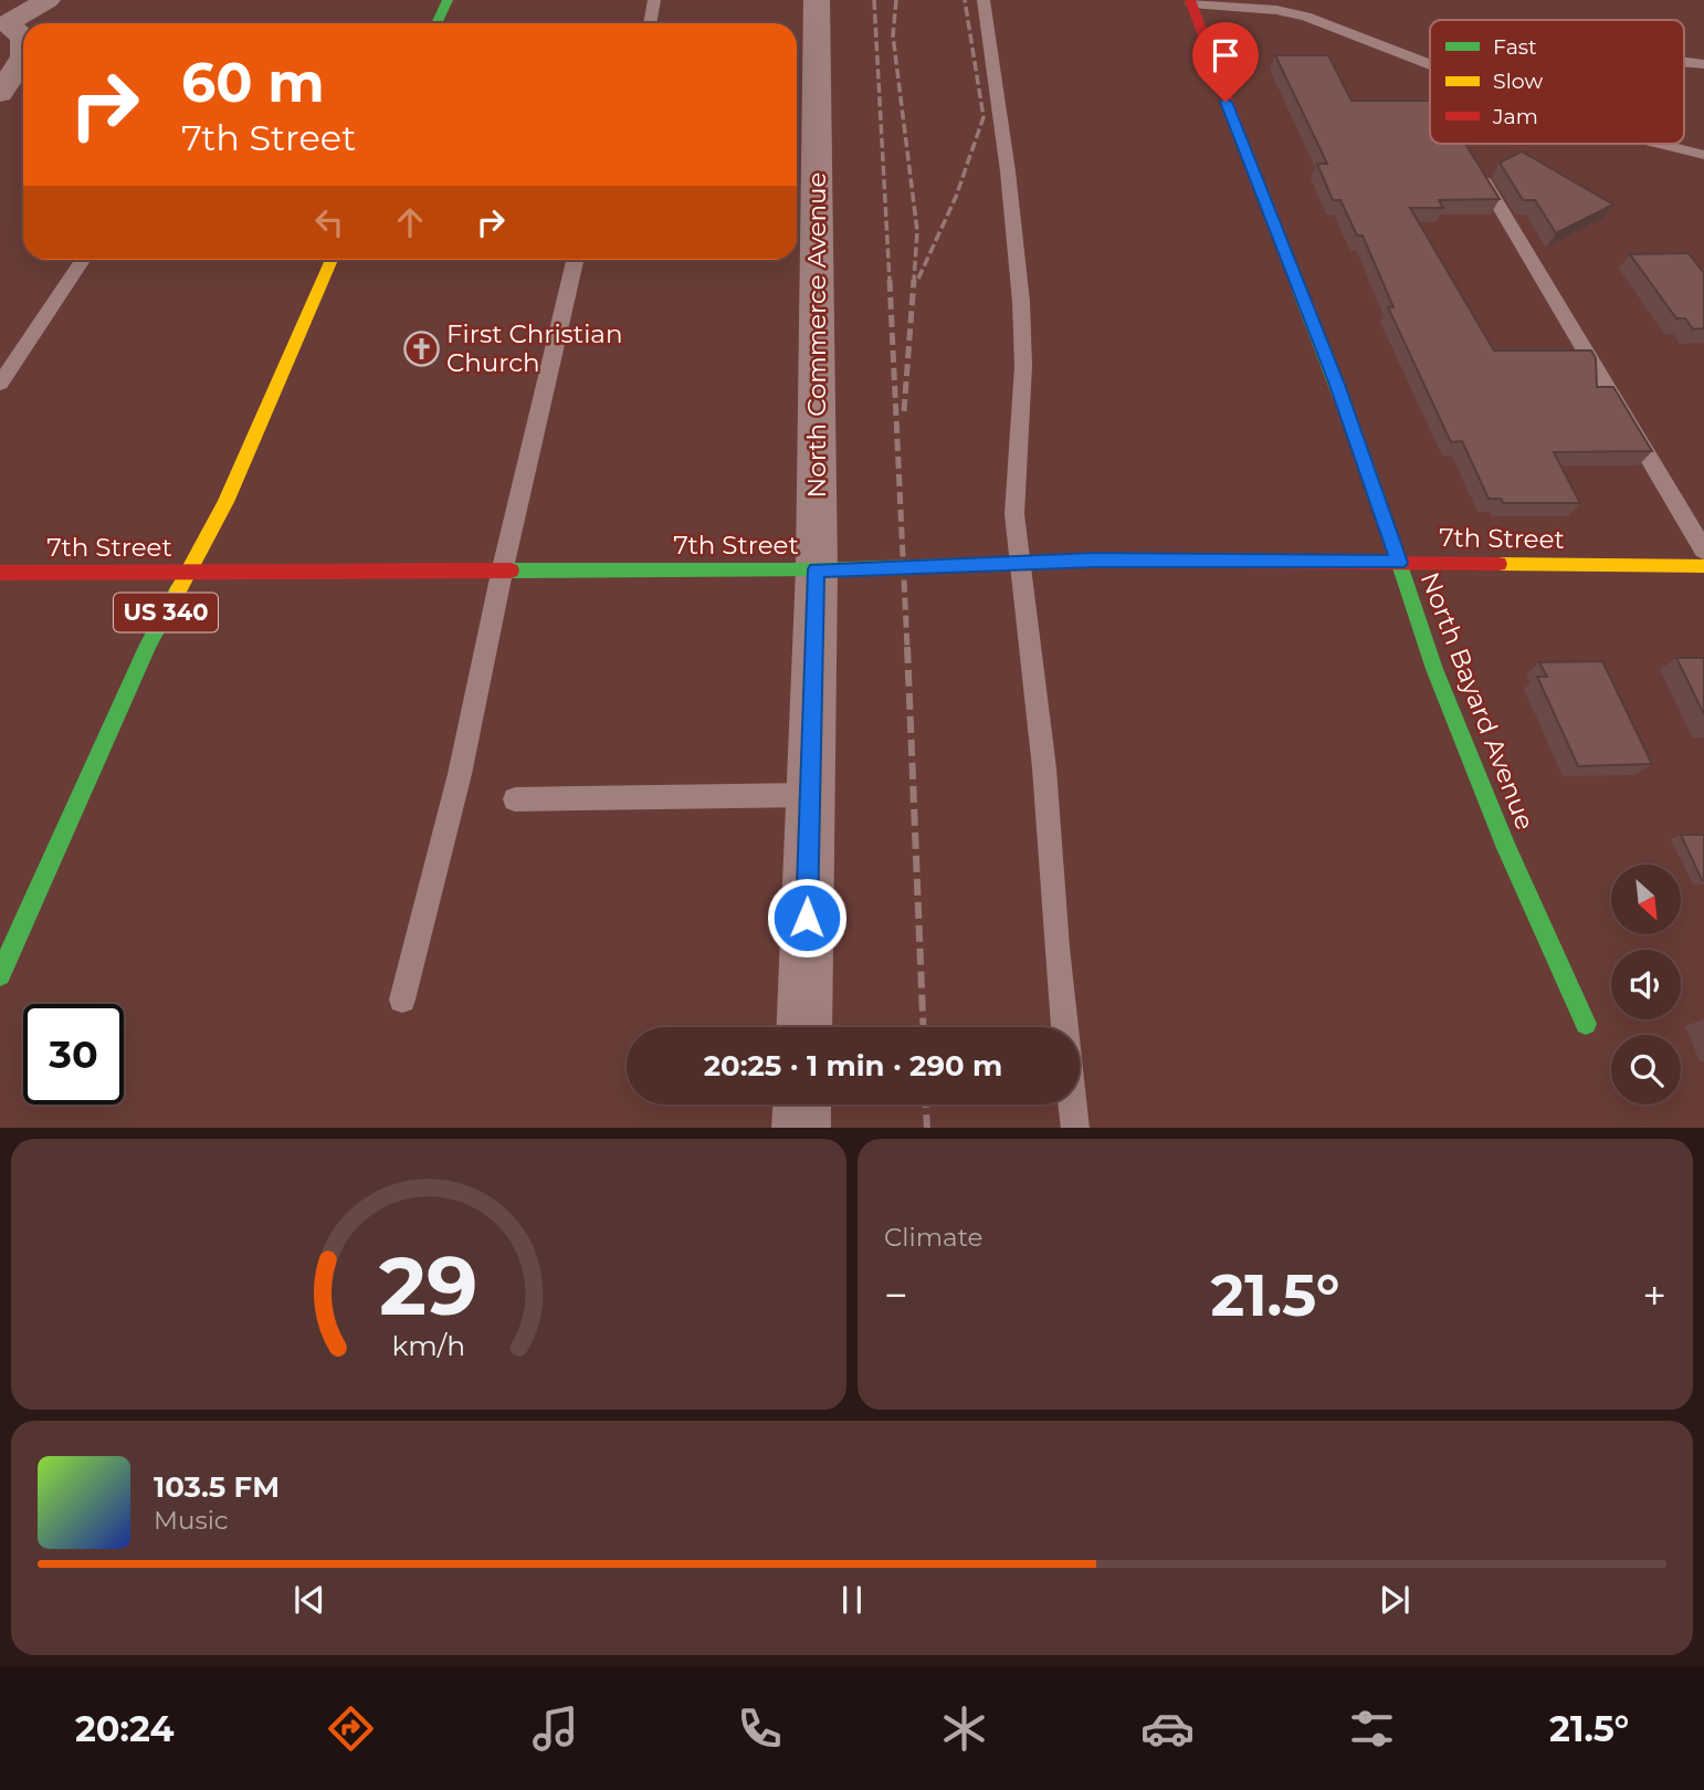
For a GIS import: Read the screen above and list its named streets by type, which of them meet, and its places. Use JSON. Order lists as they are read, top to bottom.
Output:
{
  "streets": {
    "street": [
      "North Commerce Avenue",
      "7th Street",
      "US 340",
      "North Bayard Avenue"
    ]
  },
  "crossings": [
    ["North Commerce Avenue", "7th Street"],
    ["7th Street", "US 340"],
    ["7th Street", "North Bayard Avenue"]
  ],
  "places": {
    "church": ["First Christian Church"]
  },
  "legend": ["Fast", "Slow", "Jam"],
  "north": "bottom right",
  "page": {
    "turn": ["60 m", "7th Street"],
    "limit": "30",
    "trip": "20:25 · 1 min · 290 m",
    "tile": "Climate",
    "heat": ["−", "21.5°", "+"],
    "song": ["103.5 FM", "Music"],
    "tabs": ["20:24", "21.5°"],
    "gauge": ["29", "km/h"]
  }
}
